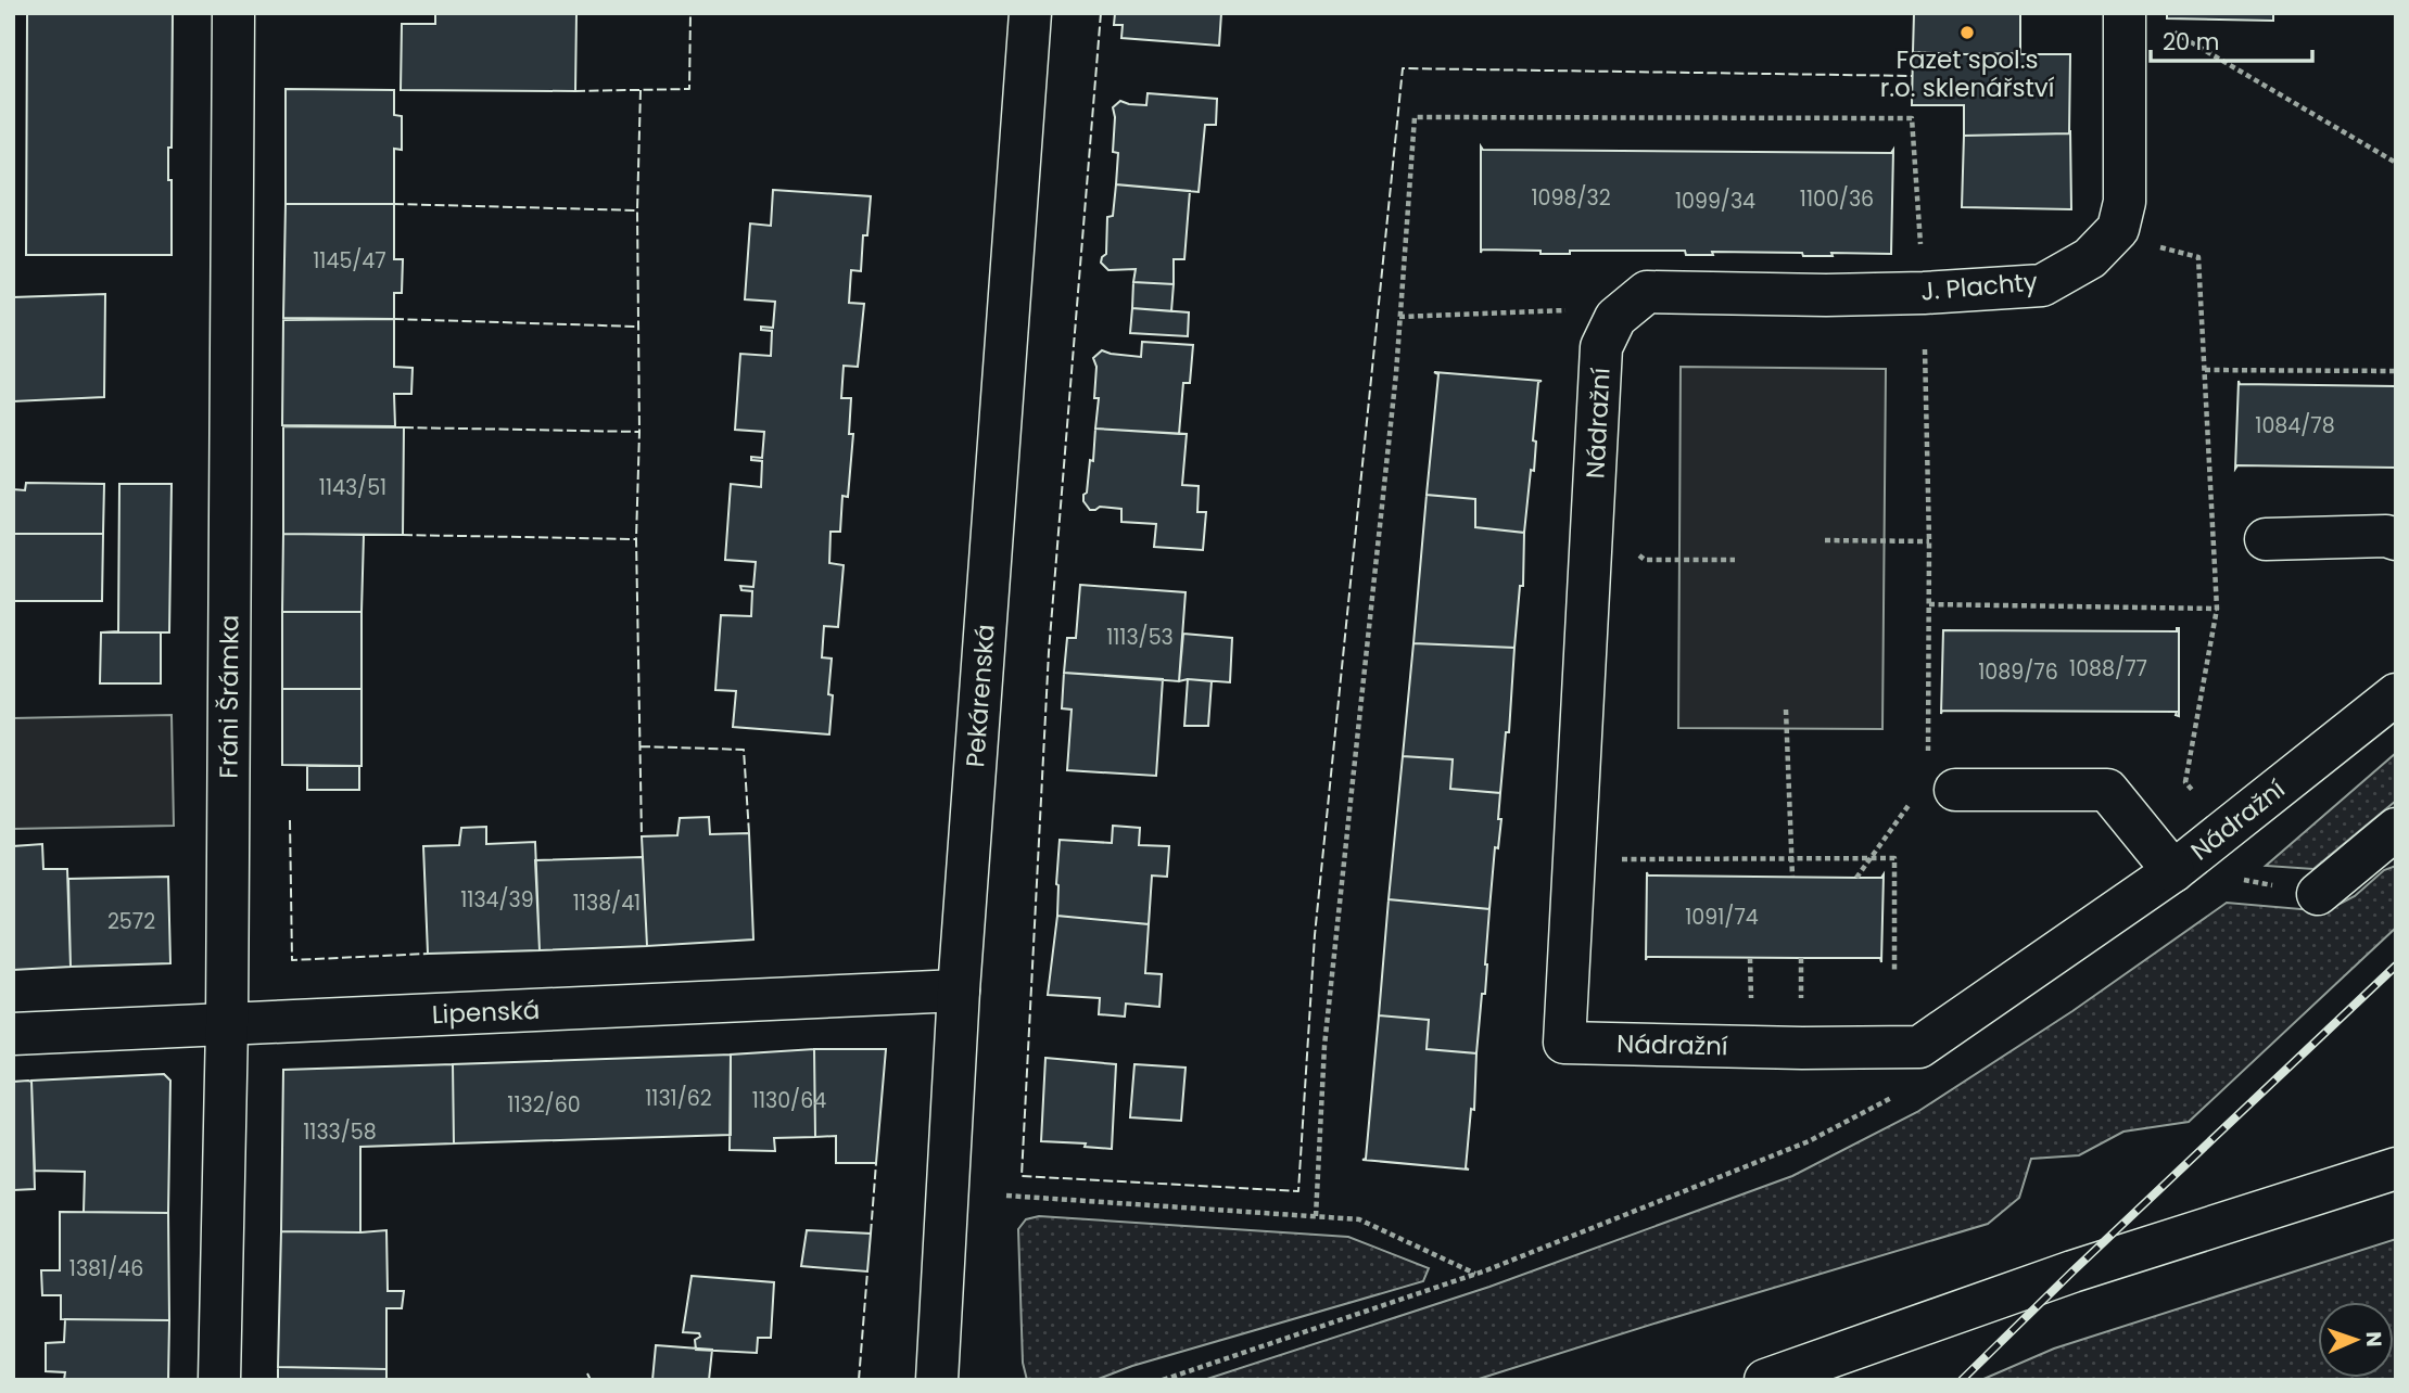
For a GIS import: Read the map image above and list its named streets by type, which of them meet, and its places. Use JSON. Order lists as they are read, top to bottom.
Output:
{
  "streets": {
    "street": [
      "J. Plachty",
      "Nádražní",
      "Fráni Šrámka",
      "Pekárenská",
      "Lipenská"
    ]
  },
  "crossings": [
    ["J. Plachty", "Nádražní"],
    ["Fráni Šrámka", "Lipenská"],
    ["Pekárenská", "Lipenská"]
  ],
  "places": ["Fazet spol.s r.o. sklenářství"],
  "house_numbers": [
    "1098/32",
    "1100/36",
    "1099/34",
    "1145/47",
    "1084/78",
    "1143/51",
    "1113/53",
    "1088/77",
    "1089/76",
    "1134/39",
    "1138/41",
    "1091/74",
    "2572",
    "1131/62",
    "1130/64",
    "1132/60",
    "1133/58",
    "1381/46"
  ],
  "scale_bar": "20 m",
  "north": "right"
}
